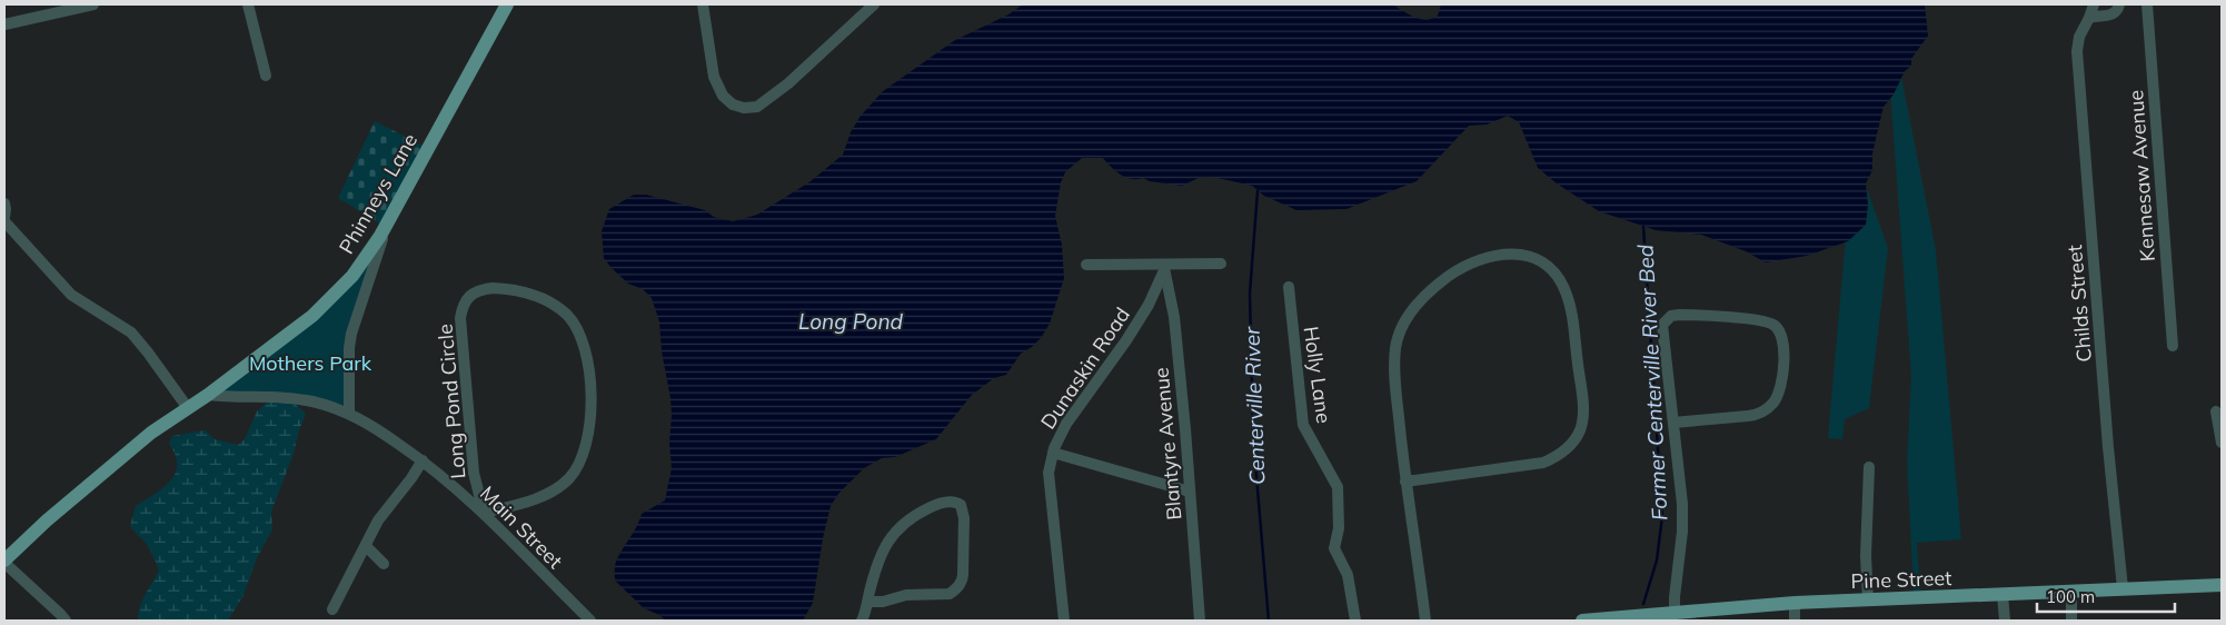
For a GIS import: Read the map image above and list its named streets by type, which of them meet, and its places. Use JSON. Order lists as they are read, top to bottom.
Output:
{
  "streets": {
    "main road": ["Phinneys Lane", "Pine Street"],
    "street": [
      "Kennesaw Avenue",
      "Childs Street",
      "Dunaskin Road",
      "Holly Lane",
      "Long Pond Circle",
      "Blantyre Avenue",
      "Main Street"
    ]
  },
  "crossings": [
    ["Phinneys Lane", "Main Street"],
    ["Childs Street", "Pine Street"],
    ["Dunaskin Road", "Blantyre Avenue"],
    ["Long Pond Circle", "Main Street"]
  ],
  "water": ["Long Pond", "Former Centerville River Bed", "Centerville River"],
  "parks": ["Mothers Park"],
  "scale_bar": "100 m"
}
